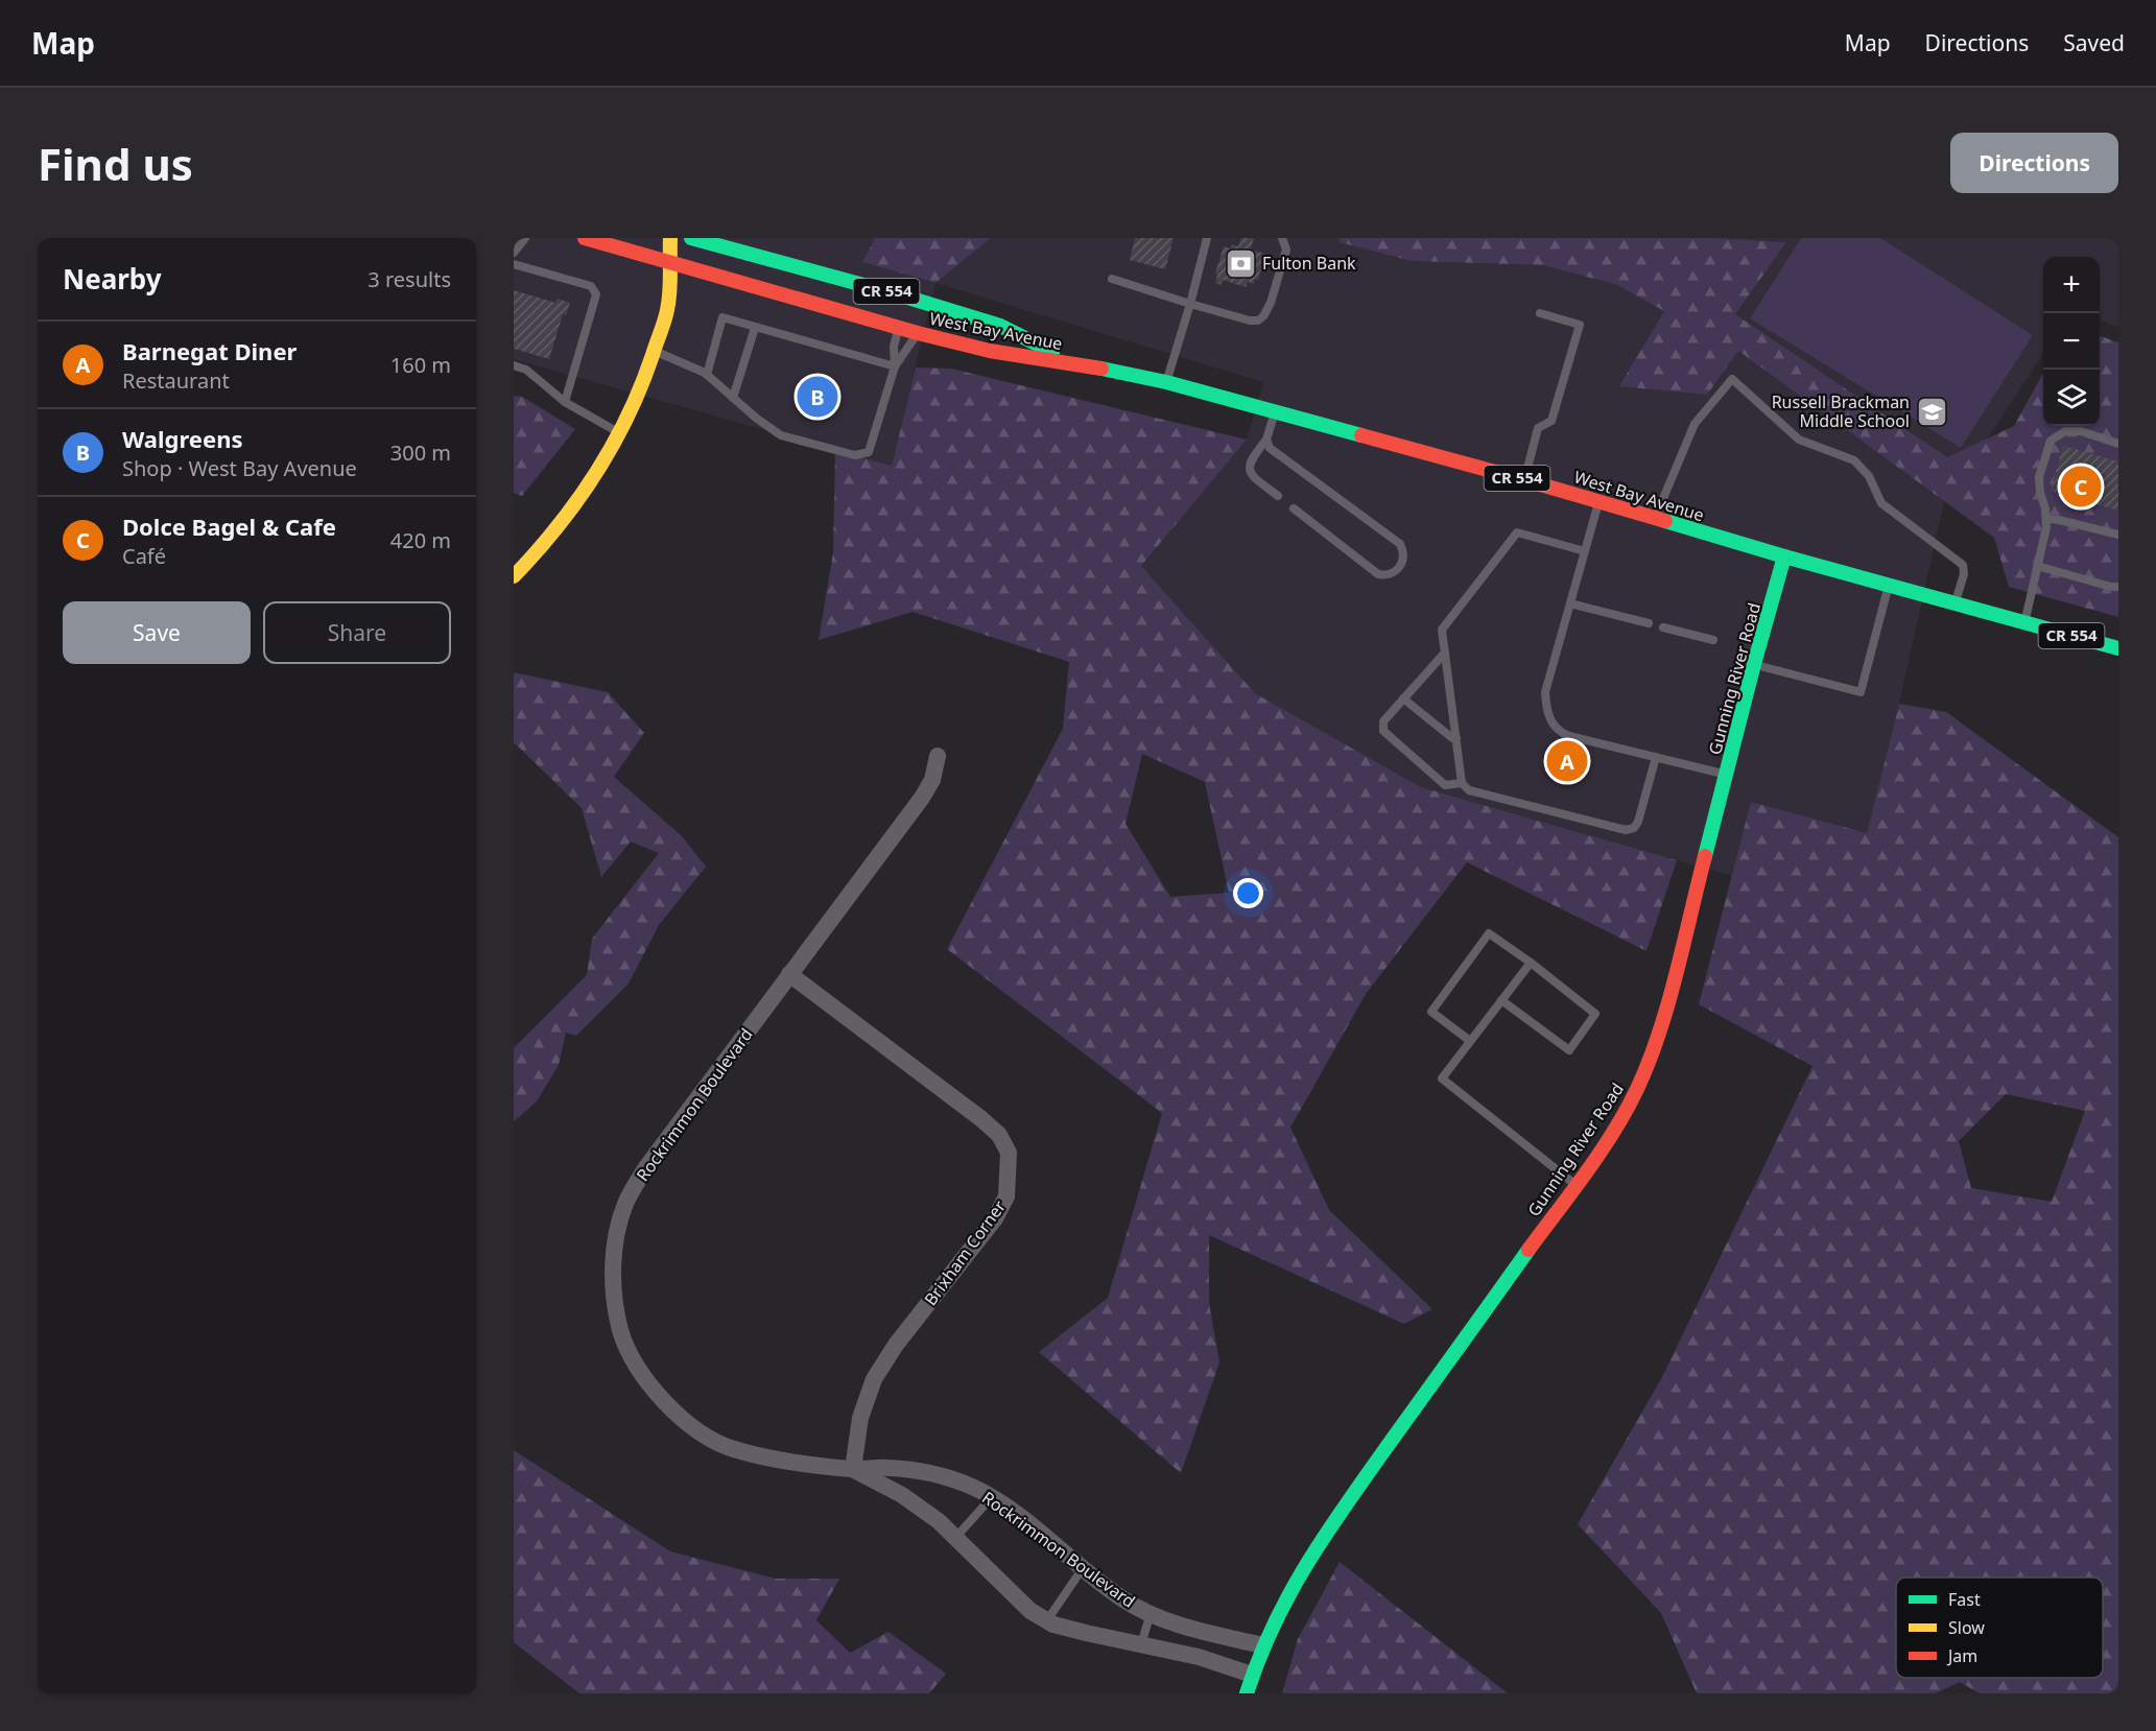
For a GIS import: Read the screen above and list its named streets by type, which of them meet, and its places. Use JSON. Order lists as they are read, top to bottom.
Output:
{
  "streets": {
    "main road": ["CR 554", "West Bay Avenue", "Gunning River Road"],
    "street": ["Rockrimmon Boulevard", "Brixham Corner"]
  },
  "crossings": [
    ["West Bay Avenue", "Gunning River Road"],
    ["Gunning River Road", "Rockrimmon Boulevard"],
    ["Rockrimmon Boulevard", "Brixham Corner"]
  ],
  "places": {
    "bank": ["Fulton Bank"],
    "school or university": ["Russell Brackman Middle School"]
  },
  "legend": ["Fast", "Slow", "Jam"],
  "page": {
    "header": "Map",
    "nav": ["Map", "Directions", "Saved"],
    "buttons": [
      "Directions",
      ["Save", "Share"]
    ],
    "title": "Find us",
    "heading": ["Nearby", "3 results"],
    "map_buttons": ["+", "−"],
    "list": [
      {
        "mark": "A",
        "name": "Barnegat Diner",
        "note": "Restaurant",
        "value": "160 m"
      },
      {
        "mark": "B",
        "name": "Walgreens",
        "note": "Shop · West Bay Avenue",
        "value": "300 m"
      },
      {
        "mark": "C",
        "name": "Dolce Bagel & Cafe",
        "note": "Café",
        "value": "420 m"
      }
    ],
    "pins": ["B", "C", "A"]
  }
}
